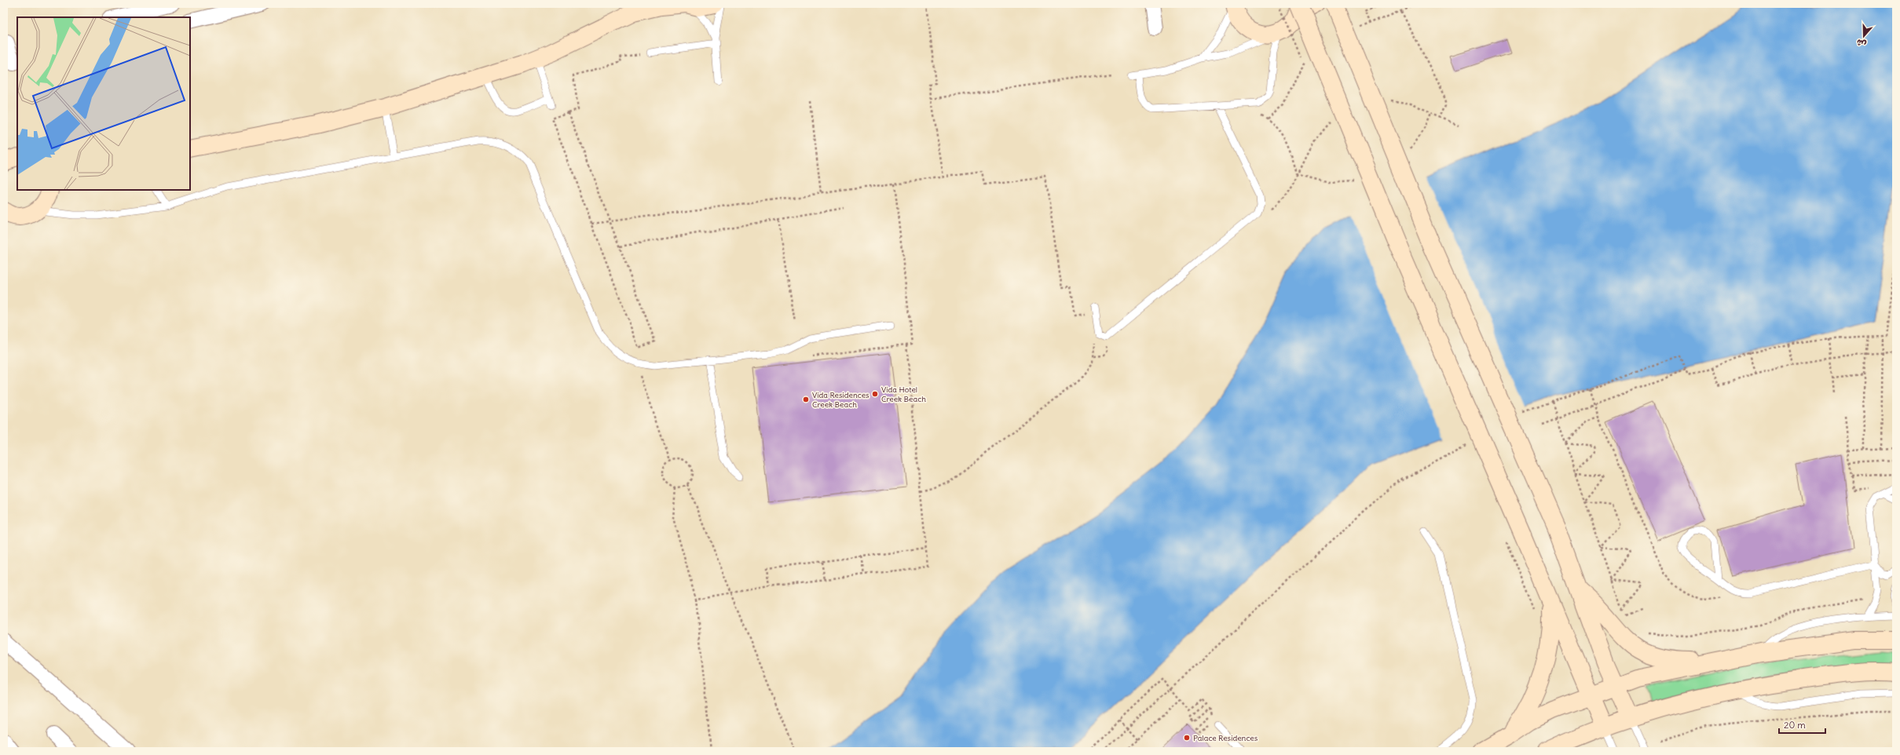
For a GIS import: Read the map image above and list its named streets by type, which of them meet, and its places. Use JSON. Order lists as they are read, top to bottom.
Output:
{
  "places": ["Vida Hotel Creek Beach", "Vida Residences Creek Beach", "Palace Residences"],
  "scale_bar": "20 m",
  "north": "bottom"
}
